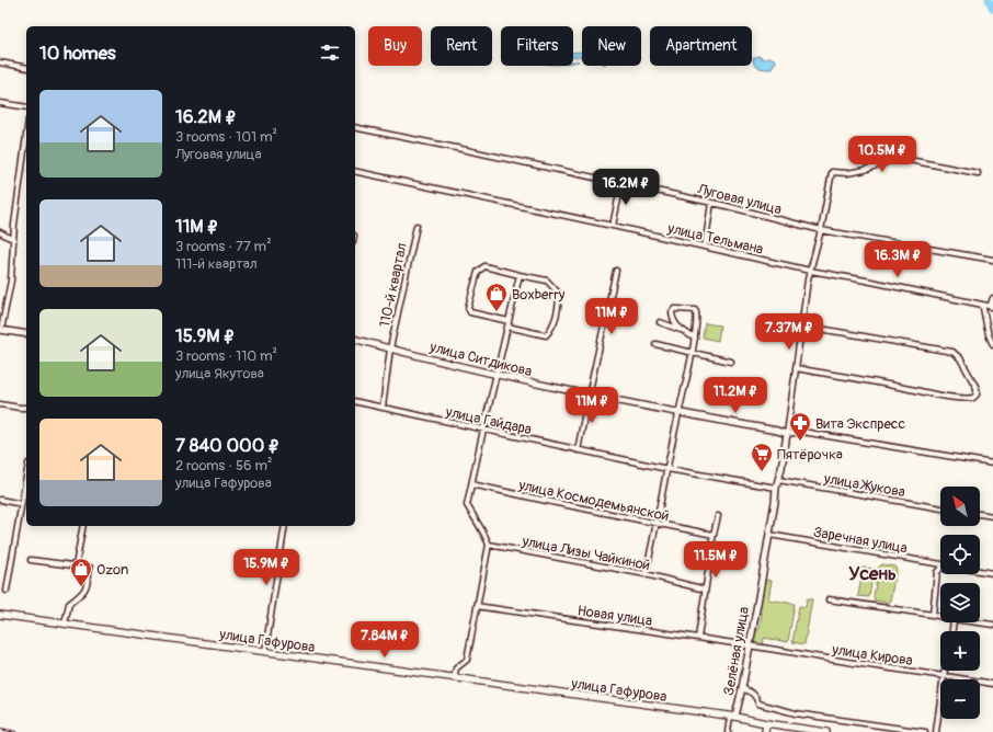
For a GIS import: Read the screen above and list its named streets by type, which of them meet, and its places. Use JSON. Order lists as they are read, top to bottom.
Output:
{
  "streets": {
    "main road": ["улица Гафурова"],
    "street": [
      "Луговая улица",
      "улица Тельмана",
      "110-й квартал",
      "улица Ситдикова",
      "улица Гайдара",
      "улица Жукова",
      "улица Космодемьянской",
      "Заречная улица",
      "улица Лизы Чайкиной",
      "Новая улица",
      "Зелёная улица",
      "улица Кирова"
    ]
  },
  "crossings": [
    ["110-й квартал", "улица Ситдикова"],
    ["110-й квартал", "улица Гайдара"],
    ["улица Ситдикова", "Зелёная улица"],
    ["улица Гайдара", "Зелёная улица"],
    ["улица Жукова", "Зелёная улица"],
    ["Заречная улица", "Зелёная улица"],
    ["Новая улица", "Зелёная улица"],
    ["Новая улица", "улица Кирова"],
    ["улица Гафурова", "Зелёная улица"],
    ["Зелёная улица", "улица Кирова"]
  ],
  "districts": ["Усень"],
  "places": {
    "shop": ["Boxberry", "Ozon"],
    "pharmacy": ["Вита Экспресс"],
    "supermarket": ["Пятёрочка"]
  },
  "north": "top left",
  "page": {
    "chip": [
      "Buy",
      "Rent",
      "Filters",
      "New",
      "Apartment"
    ],
    "heading": "10 homes",
    "list": [
      {
        "name": "16.2M ₽",
        "note": "3 rooms · 101 m² · Луговая улица"
      },
      {
        "name": "11M ₽",
        "note": "3 rooms · 77 m² · 111-й квартал"
      },
      {
        "name": "15.9M ₽",
        "note": "3 rooms · 110 m² · улица Якутова"
      },
      {
        "name": "7 840 000 ₽",
        "note": "2 rooms · 56 m² · улица Гафурова"
      }
    ],
    "price": [
      "10.5M ₽",
      "16.2M ₽",
      "16.3M ₽",
      "11M ₽",
      "7.37M ₽",
      "11.2M ₽",
      "11M ₽",
      "11.5M ₽",
      "15.9M ₽",
      "7.84M ₽"
    ],
    "map_buttons": ["+", "−"]
  }
}
